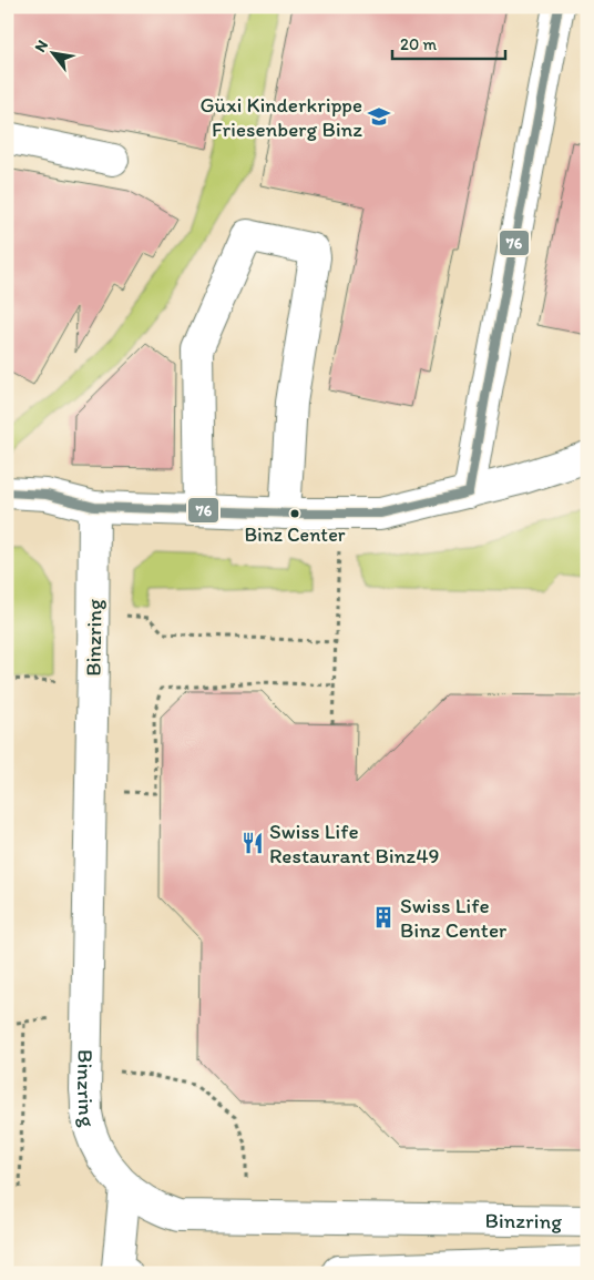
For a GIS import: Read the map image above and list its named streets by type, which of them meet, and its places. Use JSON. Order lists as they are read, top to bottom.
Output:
{
  "streets": {
    "street": ["Binzring"]
  },
  "places": {
    "school or university": ["Güxi Kinderkrippe Friesenberg Binz"],
    "other": ["Binz Center"],
    "restaurant": ["Swiss Life Restaurant Binz49"],
    "building": ["Swiss Life Binz Center"]
  },
  "lines": ["transit line 76"],
  "scale_bar": "20 m",
  "north": "top left"
}
